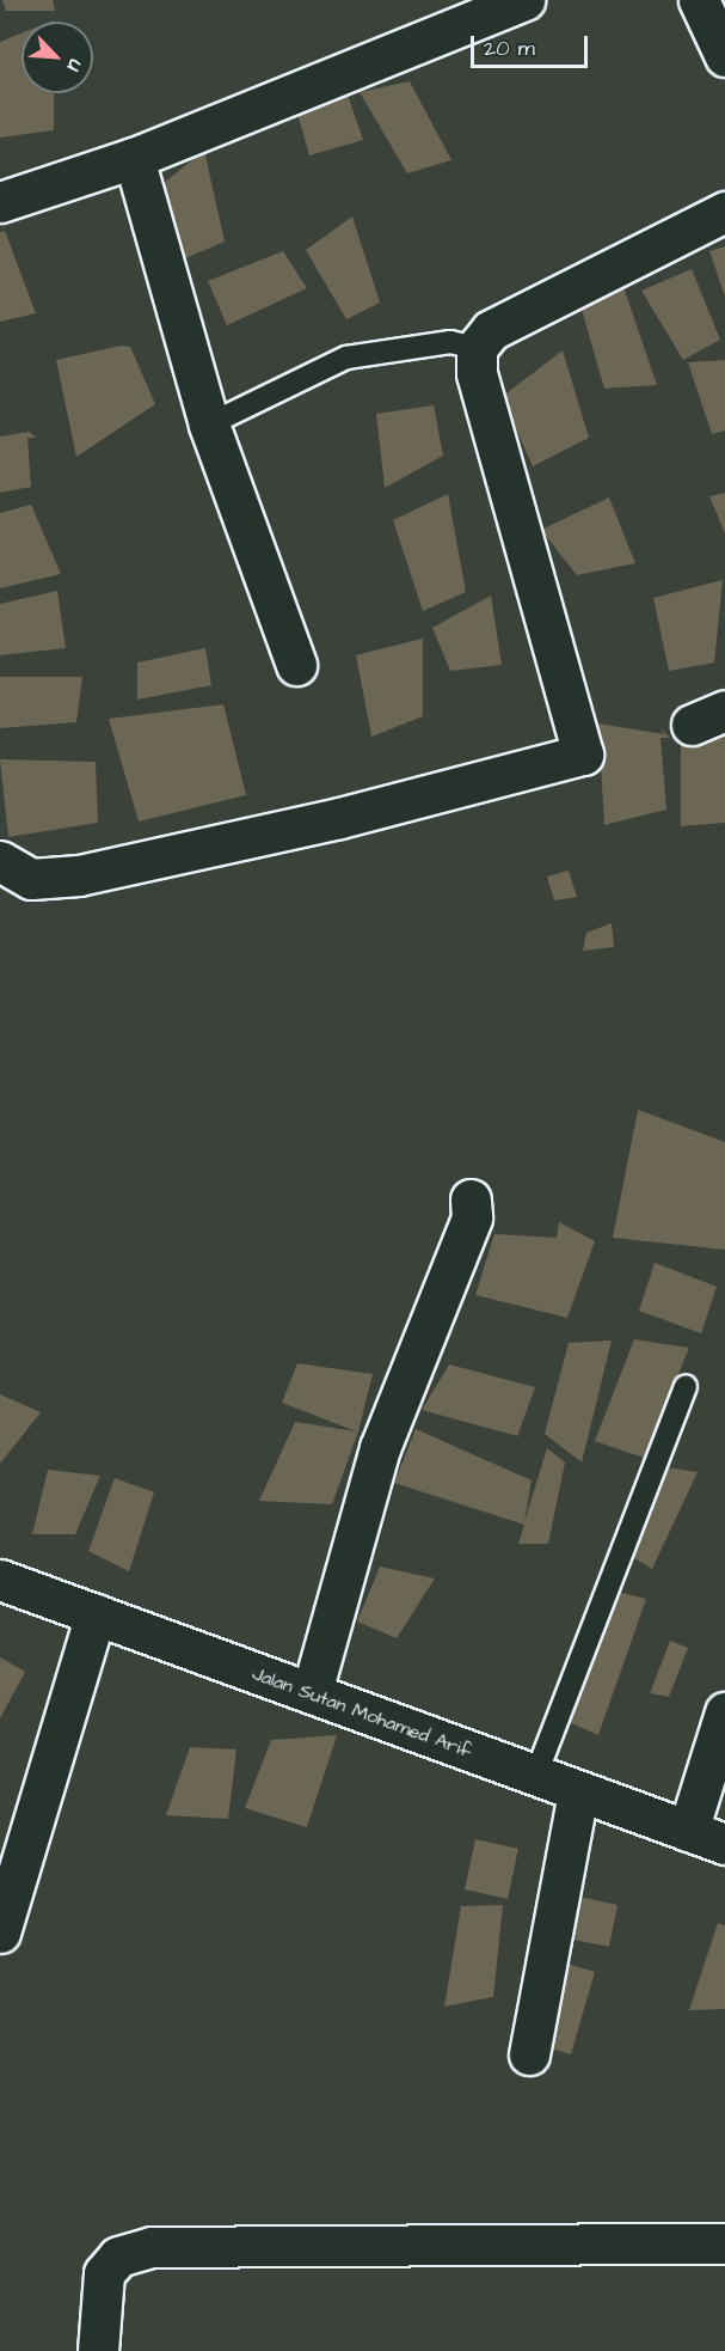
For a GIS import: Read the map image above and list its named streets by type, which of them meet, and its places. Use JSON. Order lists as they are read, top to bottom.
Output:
{
  "streets": {
    "street": ["Jalan Sutan Mohamed Arif"]
  },
  "scale_bar": "20 m",
  "north": "bottom right"
}
